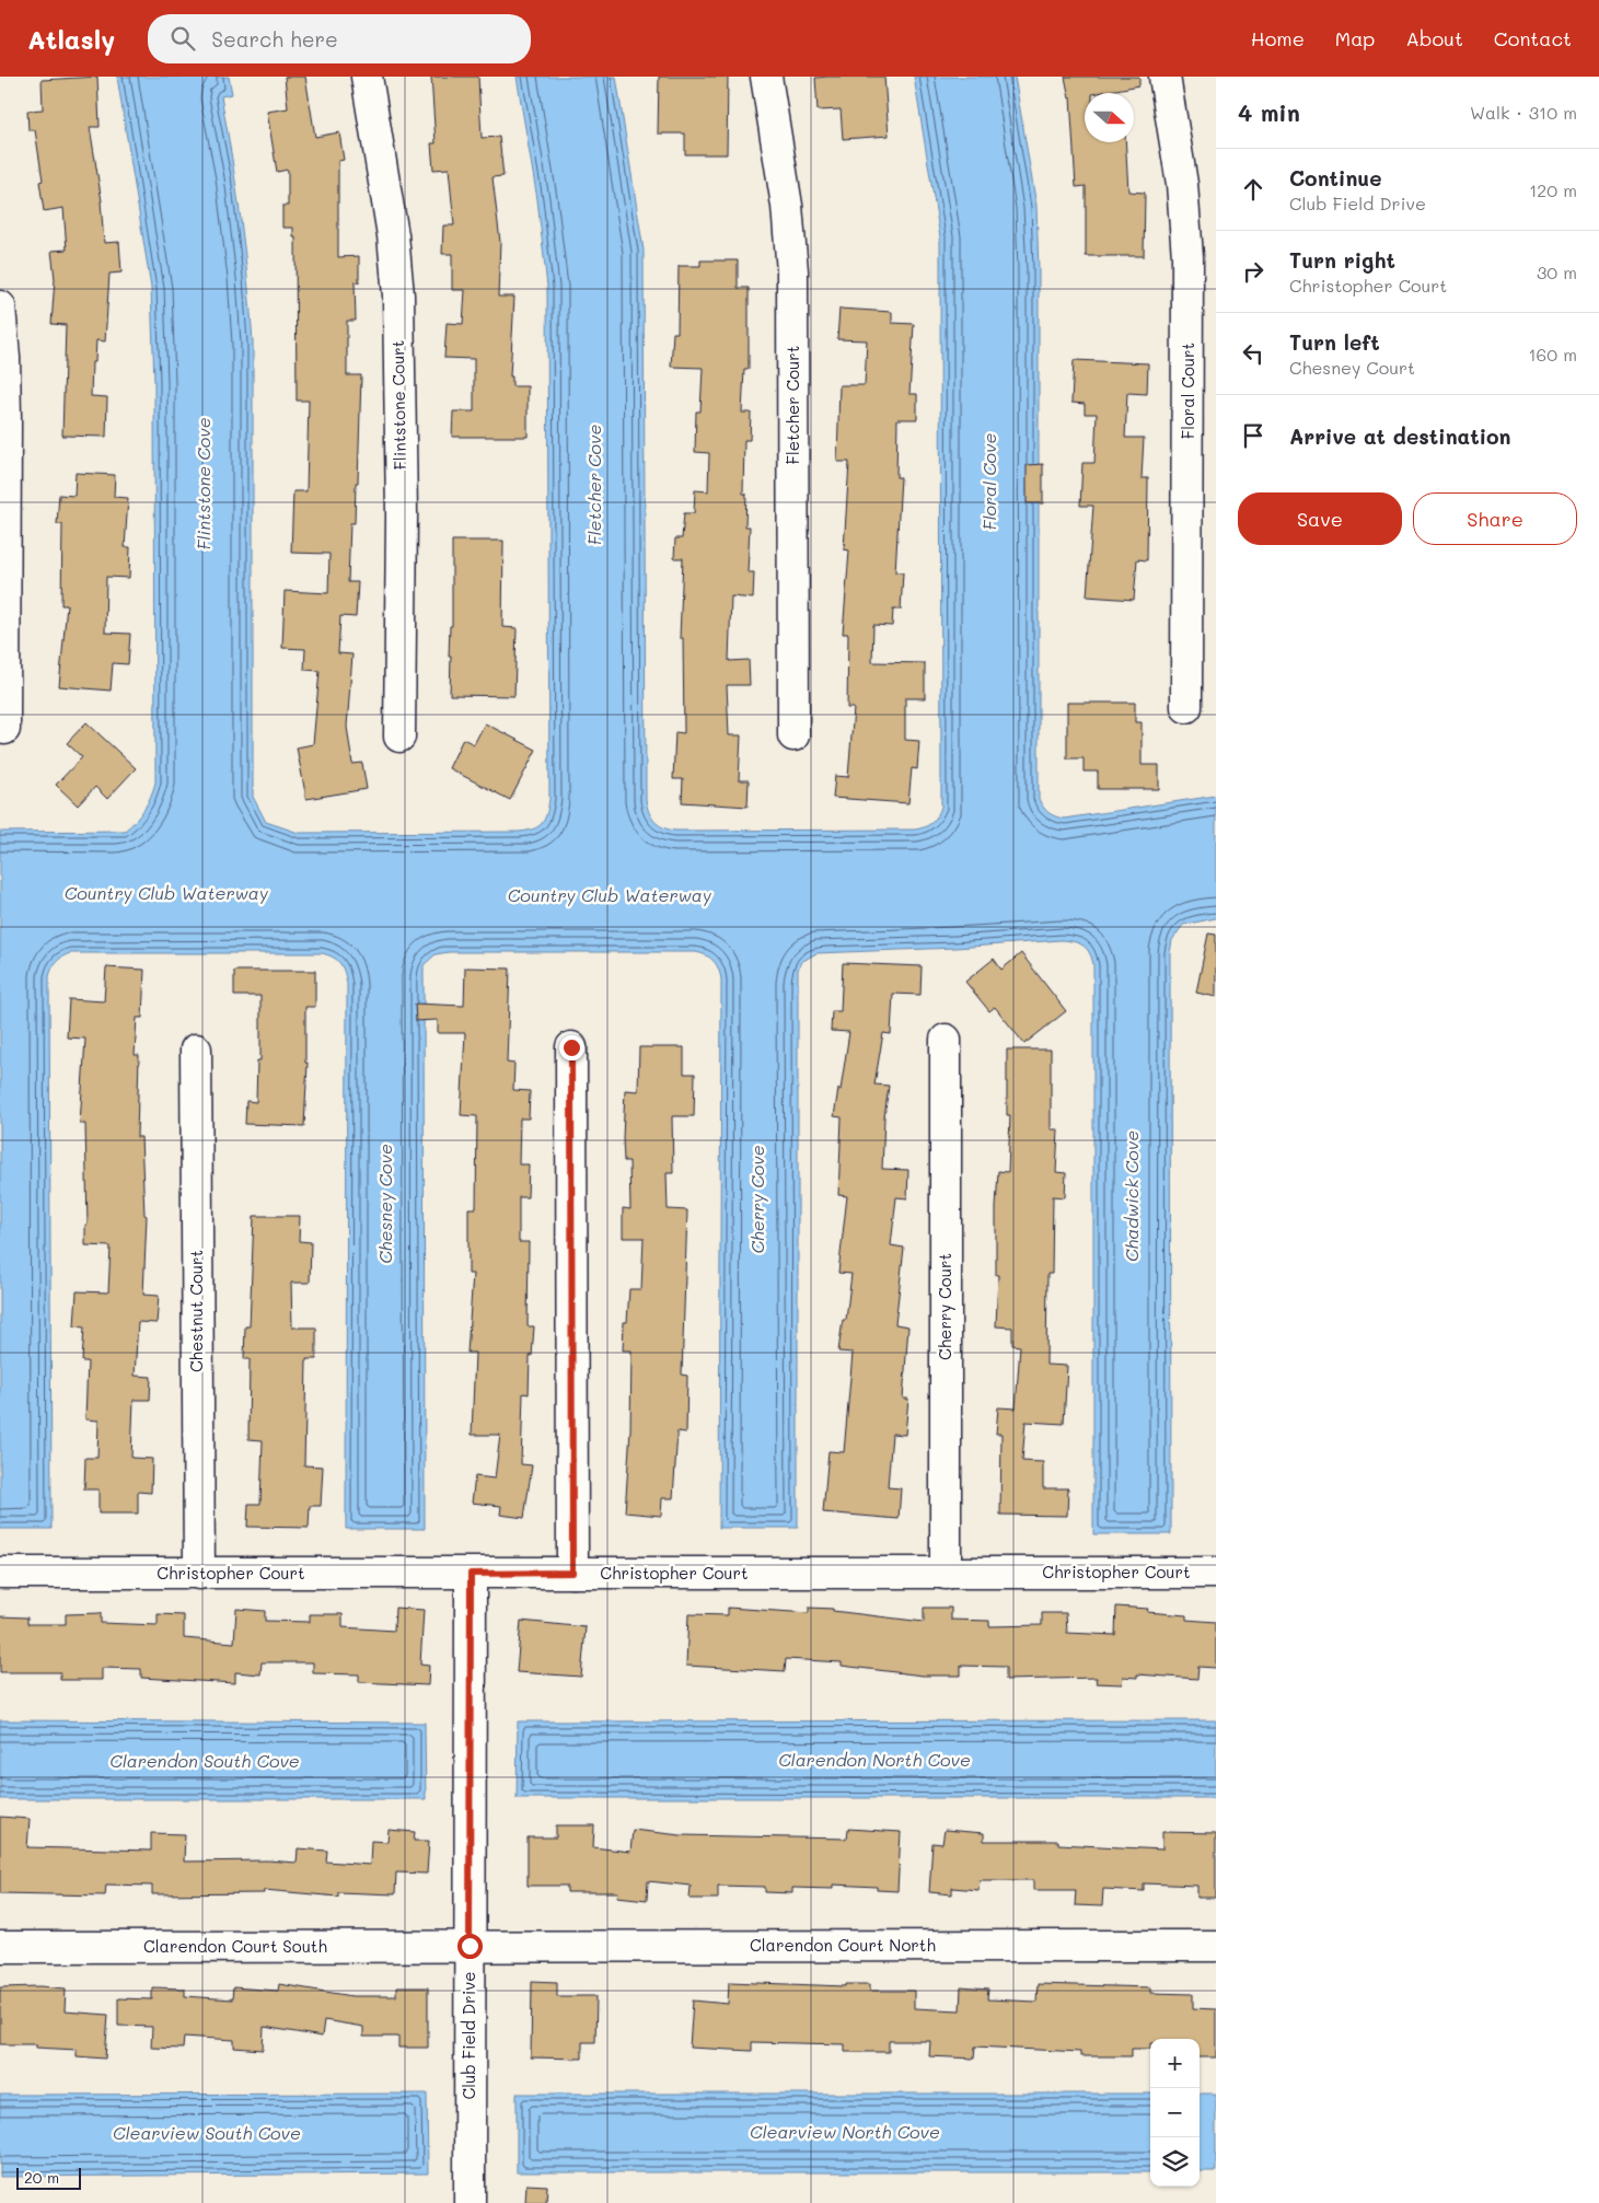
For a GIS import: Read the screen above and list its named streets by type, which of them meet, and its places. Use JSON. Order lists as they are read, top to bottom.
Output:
{
  "streets": {
    "street": [
      "Floral Court",
      "Flintstone Court",
      "Fletcher Court",
      "Cherry Court",
      "Chestnut Court",
      "Christopher Court",
      "Clarendon Court North",
      "Clarendon Court South",
      "Club Field Drive"
    ]
  },
  "crossings": [
    ["Cherry Court", "Christopher Court"],
    ["Chestnut Court", "Christopher Court"],
    ["Christopher Court", "Club Field Drive"],
    ["Clarendon Court North", "Clarendon Court South"],
    ["Clarendon Court North", "Club Field Drive"],
    ["Clarendon Court South", "Club Field Drive"]
  ],
  "water": [
    "Floral Cove",
    "Flintstone Cove",
    "Fletcher Cove",
    "Country Club Waterway",
    "Chadwick Cove",
    "Cherry Cove",
    "Chesney Cove",
    "Clarendon North Cove",
    "Clarendon South Cove",
    "Clearview North Cove",
    "Clearview South Cove"
  ],
  "scale_bar": "20 m",
  "north": "right",
  "page": {
    "header": "Atlasly",
    "search": "Search here",
    "nav": [
      "Home",
      "Map",
      "About",
      "Contact"
    ],
    "heading": ["4 min", "Walk · 310 m"],
    "list": [
      ["Continue", "Club Field Drive", "120 m"],
      ["Turn right", "Christopher Court", "30 m"],
      ["Turn left", "Chesney Court", "160 m"],
      "Arrive at destination"
    ],
    "buttons": ["Save", "Share"],
    "map_buttons": ["+", "−"],
    "scale": "20 m"
  }
}
